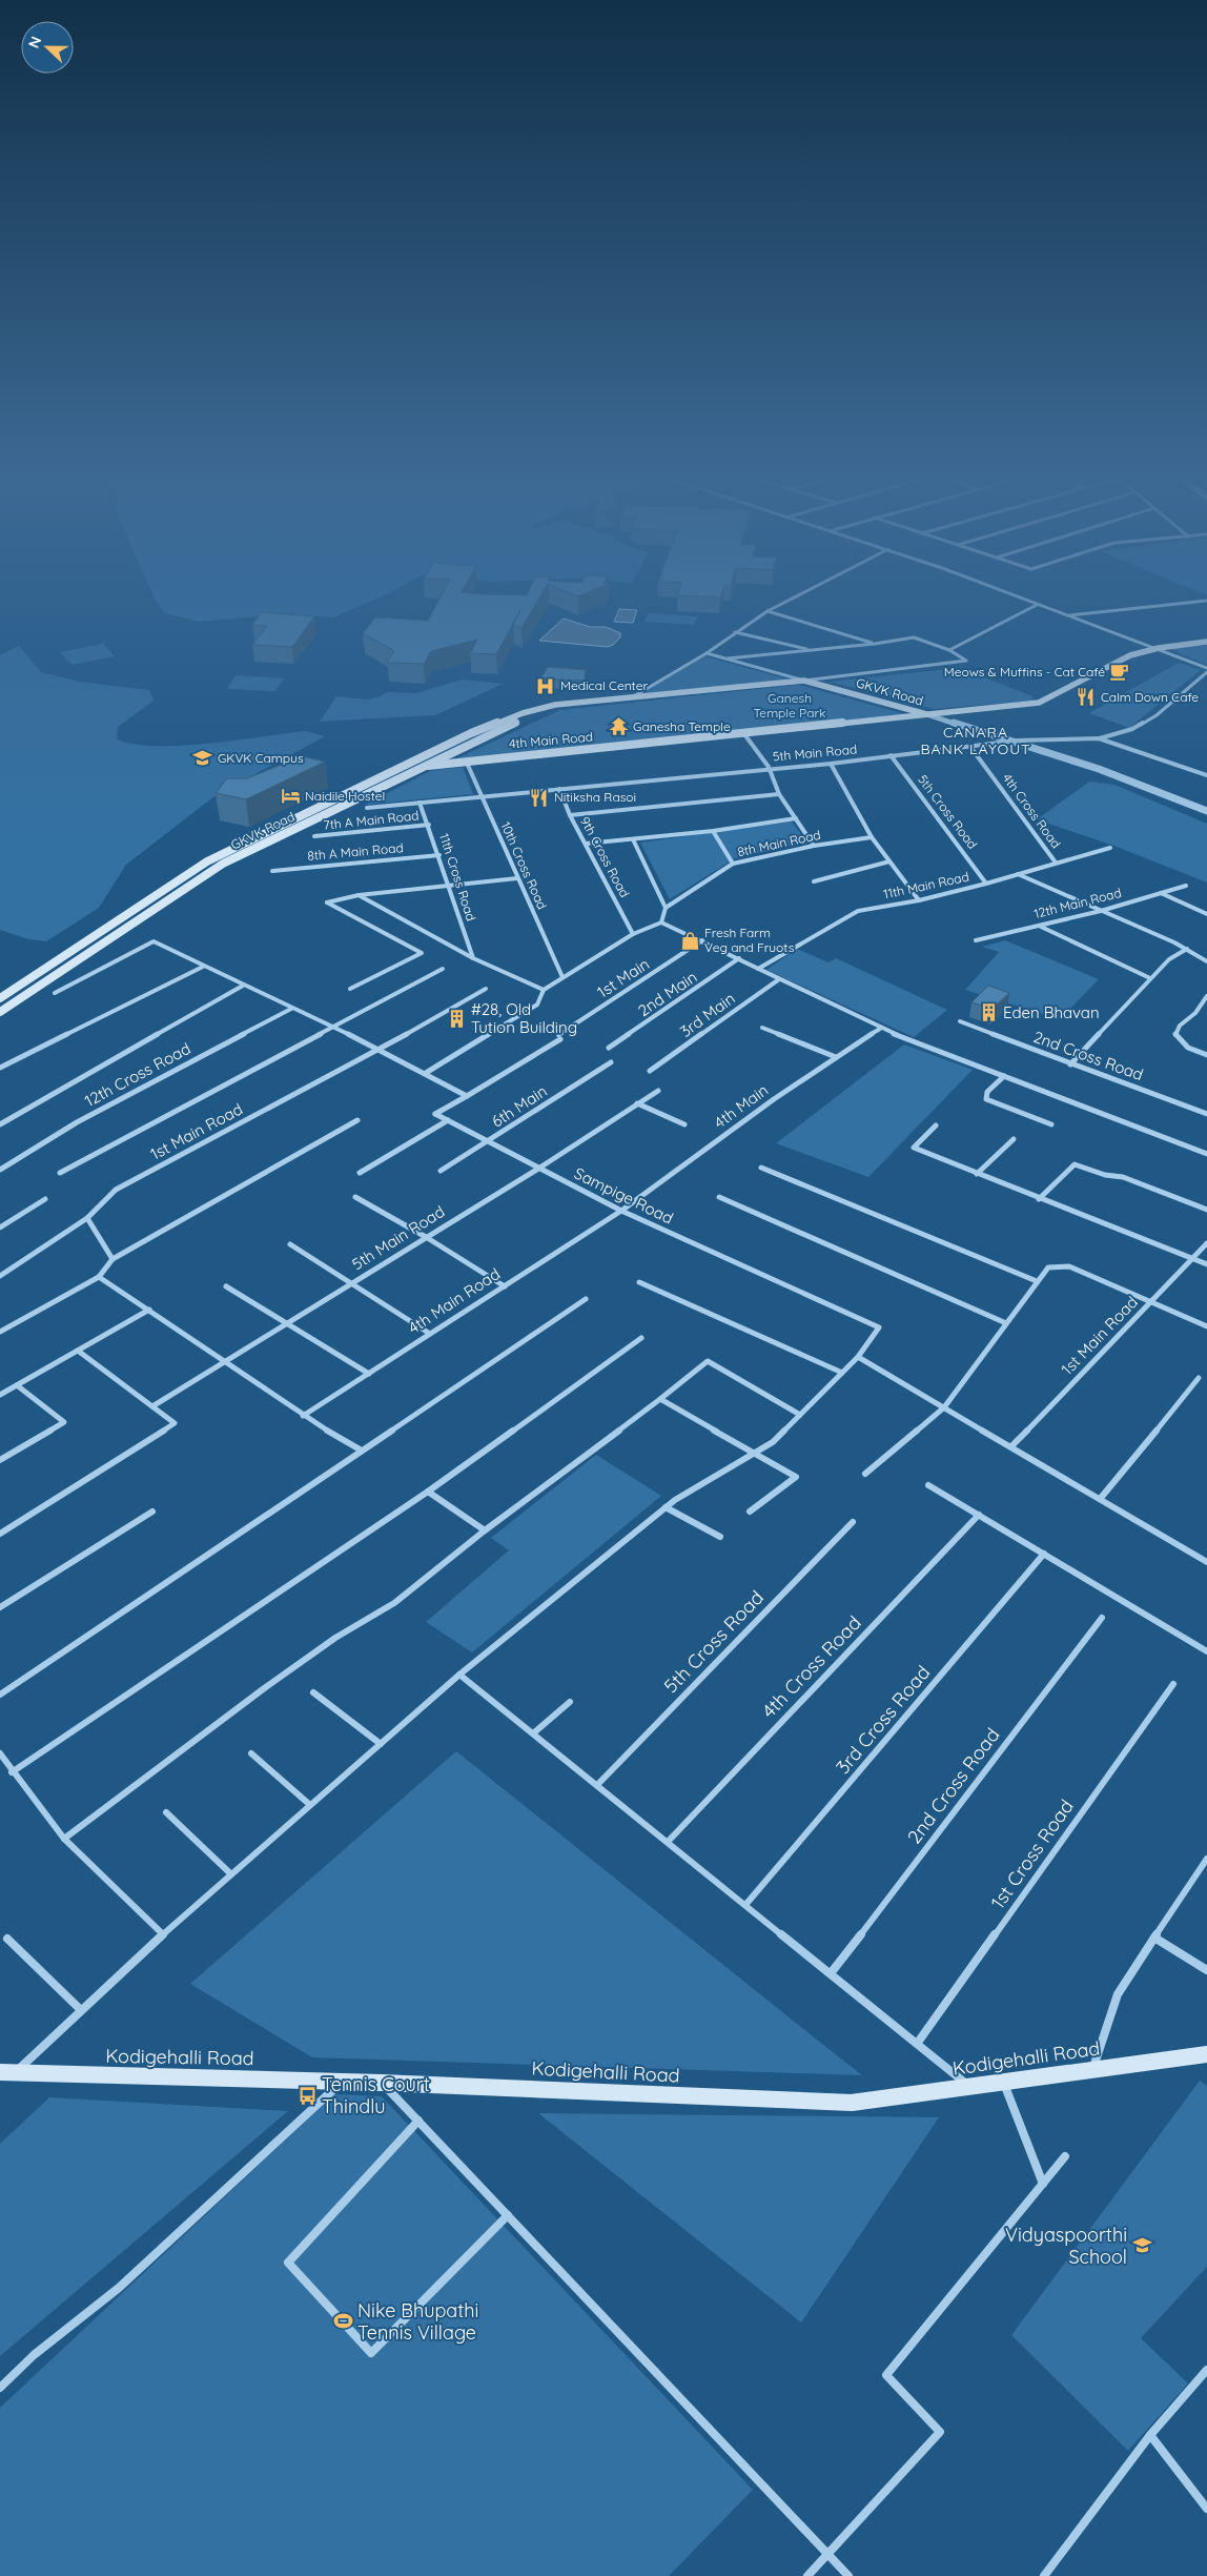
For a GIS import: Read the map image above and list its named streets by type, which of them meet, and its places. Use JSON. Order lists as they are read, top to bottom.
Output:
{
  "streets": {
    "main road": ["GKVK Road", "4th Main Road", "Kodigehalli Road"],
    "street": [
      "5th Main Road",
      "4th Cross Road",
      "5th Cross Road",
      "7th A Main Road",
      "8th Main Road",
      "8th A Main Road",
      "9th Cross Road",
      "10th Cross Road",
      "11th Cross Road",
      "11th Main Road",
      "12th Main Road",
      "1st Main",
      "2nd Main",
      "3rd Main",
      "2nd Cross Road",
      "12th Cross Road",
      "6th Main",
      "4th Main",
      "1st Main Road",
      "Sampige Road",
      "3rd Cross Road",
      "1st Cross Road"
    ]
  },
  "crossings": [
    ["GKVK Road", "4th Main Road"],
    ["4th Main Road", "10th Cross Road"],
    ["4th Main Road", "4th Main"],
    ["4th Main Road", "Sampige Road"],
    ["5th Main Road", "4th Cross Road"],
    ["5th Main Road", "5th Cross Road"],
    ["5th Main Road", "9th Cross Road"],
    ["5th Main Road", "10th Cross Road"],
    ["5th Main Road", "11th Cross Road"],
    ["5th Main Road", "Sampige Road"],
    ["4th Cross Road", "11th Main Road"],
    ["5th Cross Road", "11th Main Road"],
    ["7th A Main Road", "11th Cross Road"],
    ["8th A Main Road", "11th Cross Road"],
    ["6th Main", "Sampige Road"],
    ["4th Main", "Sampige Road"]
  ],
  "districts": ["CANARA BANK LAYOUT"],
  "parks": ["Ganesh Temple Park"],
  "places": {
    "cafe": ["Meows & Muffins - Cat Café"],
    "hospital": ["Medical Center"],
    "restaurant": ["Calm Down Cafe", "Nitiksha Rasoi"],
    "temple": ["Ganesha Temple"],
    "school or university": ["GKVK Campus", "Vidyaspoorthi School"],
    "hotel": ["Naidile Hostel"],
    "shop": ["Fresh Farm Veg and Fruots"],
    "building": ["Eden Bhavan", "#28, Old Tution Building"],
    "bus stop": ["Tennis Court Thindlu"],
    "sports": ["Nike Bhupathi Tennis Village"]
  },
  "north": "left"
}
